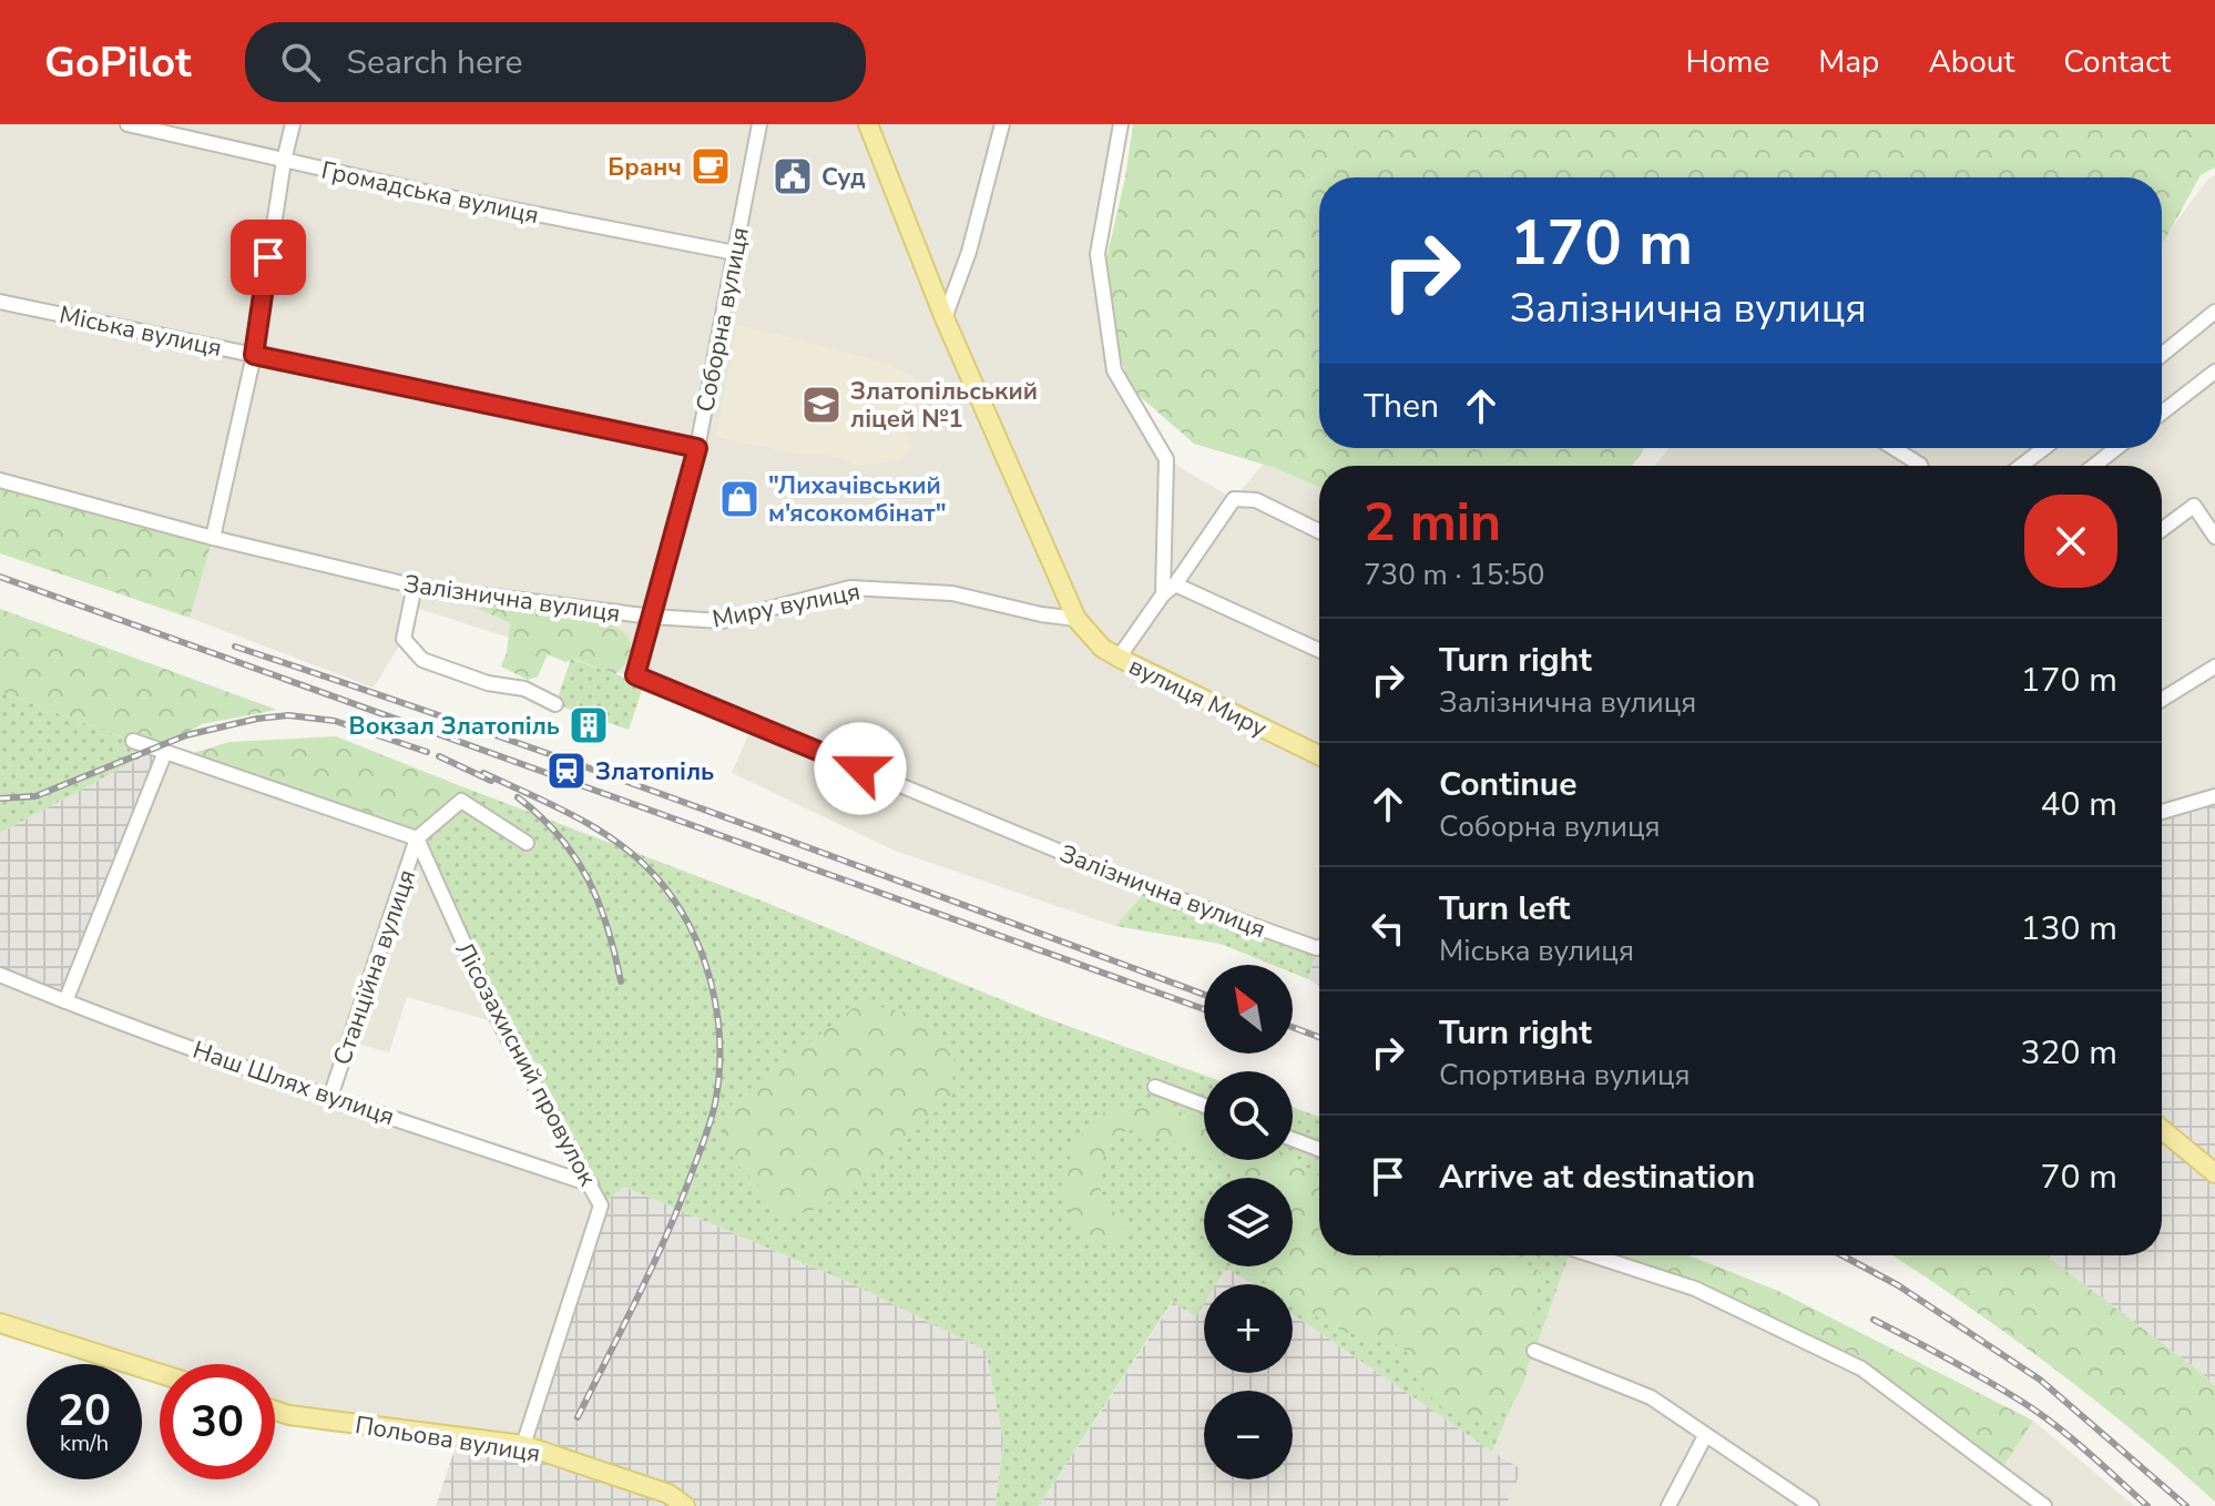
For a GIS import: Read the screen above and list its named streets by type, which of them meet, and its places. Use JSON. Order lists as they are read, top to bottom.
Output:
{
  "streets": {
    "main road": ["вулиця Миру", "Польова вулиця"],
    "street": [
      "Громадська вулиця",
      "Соборна вулиця",
      "Міська вулиця",
      "Залізнична вулиця",
      "Миру вулиця",
      "Станційна вулиця",
      "Лісозахисний провулок",
      "Наш Шлях вулиця"
    ]
  },
  "crossings": [
    ["Громадська вулиця", "Соборна вулиця"],
    ["Соборна вулиця", "Міська вулиця"],
    ["Соборна вулиця", "Залізнична вулиця"],
    ["Соборна вулиця", "Миру вулиця"],
    ["Залізнична вулиця", "Миру вулиця"],
    ["Миру вулиця", "вулиця Миру"],
    ["Станційна вулиця", "Лісозахисний провулок"],
    ["Станційна вулиця", "Наш Шлях вулиця"],
    ["Лісозахисний провулок", "Наш Шлях вулиця"],
    ["Лісозахисний провулок", "Польова вулиця"]
  ],
  "places": {
    "cafe": ["Бранч"],
    "public building": ["Суд"],
    "school or university": ["Златопільський ліцей №1"],
    "shop": ["\"Лихачівський м'ясокомбінат\""],
    "building": ["Вокзал Златопіль"],
    "station": ["Златопіль"]
  },
  "north": "top left",
  "page": {
    "header": "GoPilot",
    "search": "Search here",
    "nav": [
      "Home",
      "Map",
      "About",
      "Contact"
    ],
    "turn": ["170 m", "Залізнична вулиця"],
    "then": "Then",
    "heading": ["2 min", "730 m · 15:50"],
    "list": [
      {
        "name": "Turn right",
        "note": "Залізнична вулиця",
        "value": "170 m"
      },
      {
        "name": "Continue",
        "note": "Соборна вулиця",
        "value": "40 m"
      },
      {
        "name": "Turn left",
        "note": "Міська вулиця",
        "value": "130 m"
      },
      {
        "name": "Turn right",
        "note": "Спортивна вулиця",
        "value": "320 m"
      },
      {
        "name": "Arrive at destination",
        "value": "70 m"
      }
    ],
    "map_buttons": ["+", "−"],
    "speed": "20 km/h",
    "limit": "30"
  }
}
